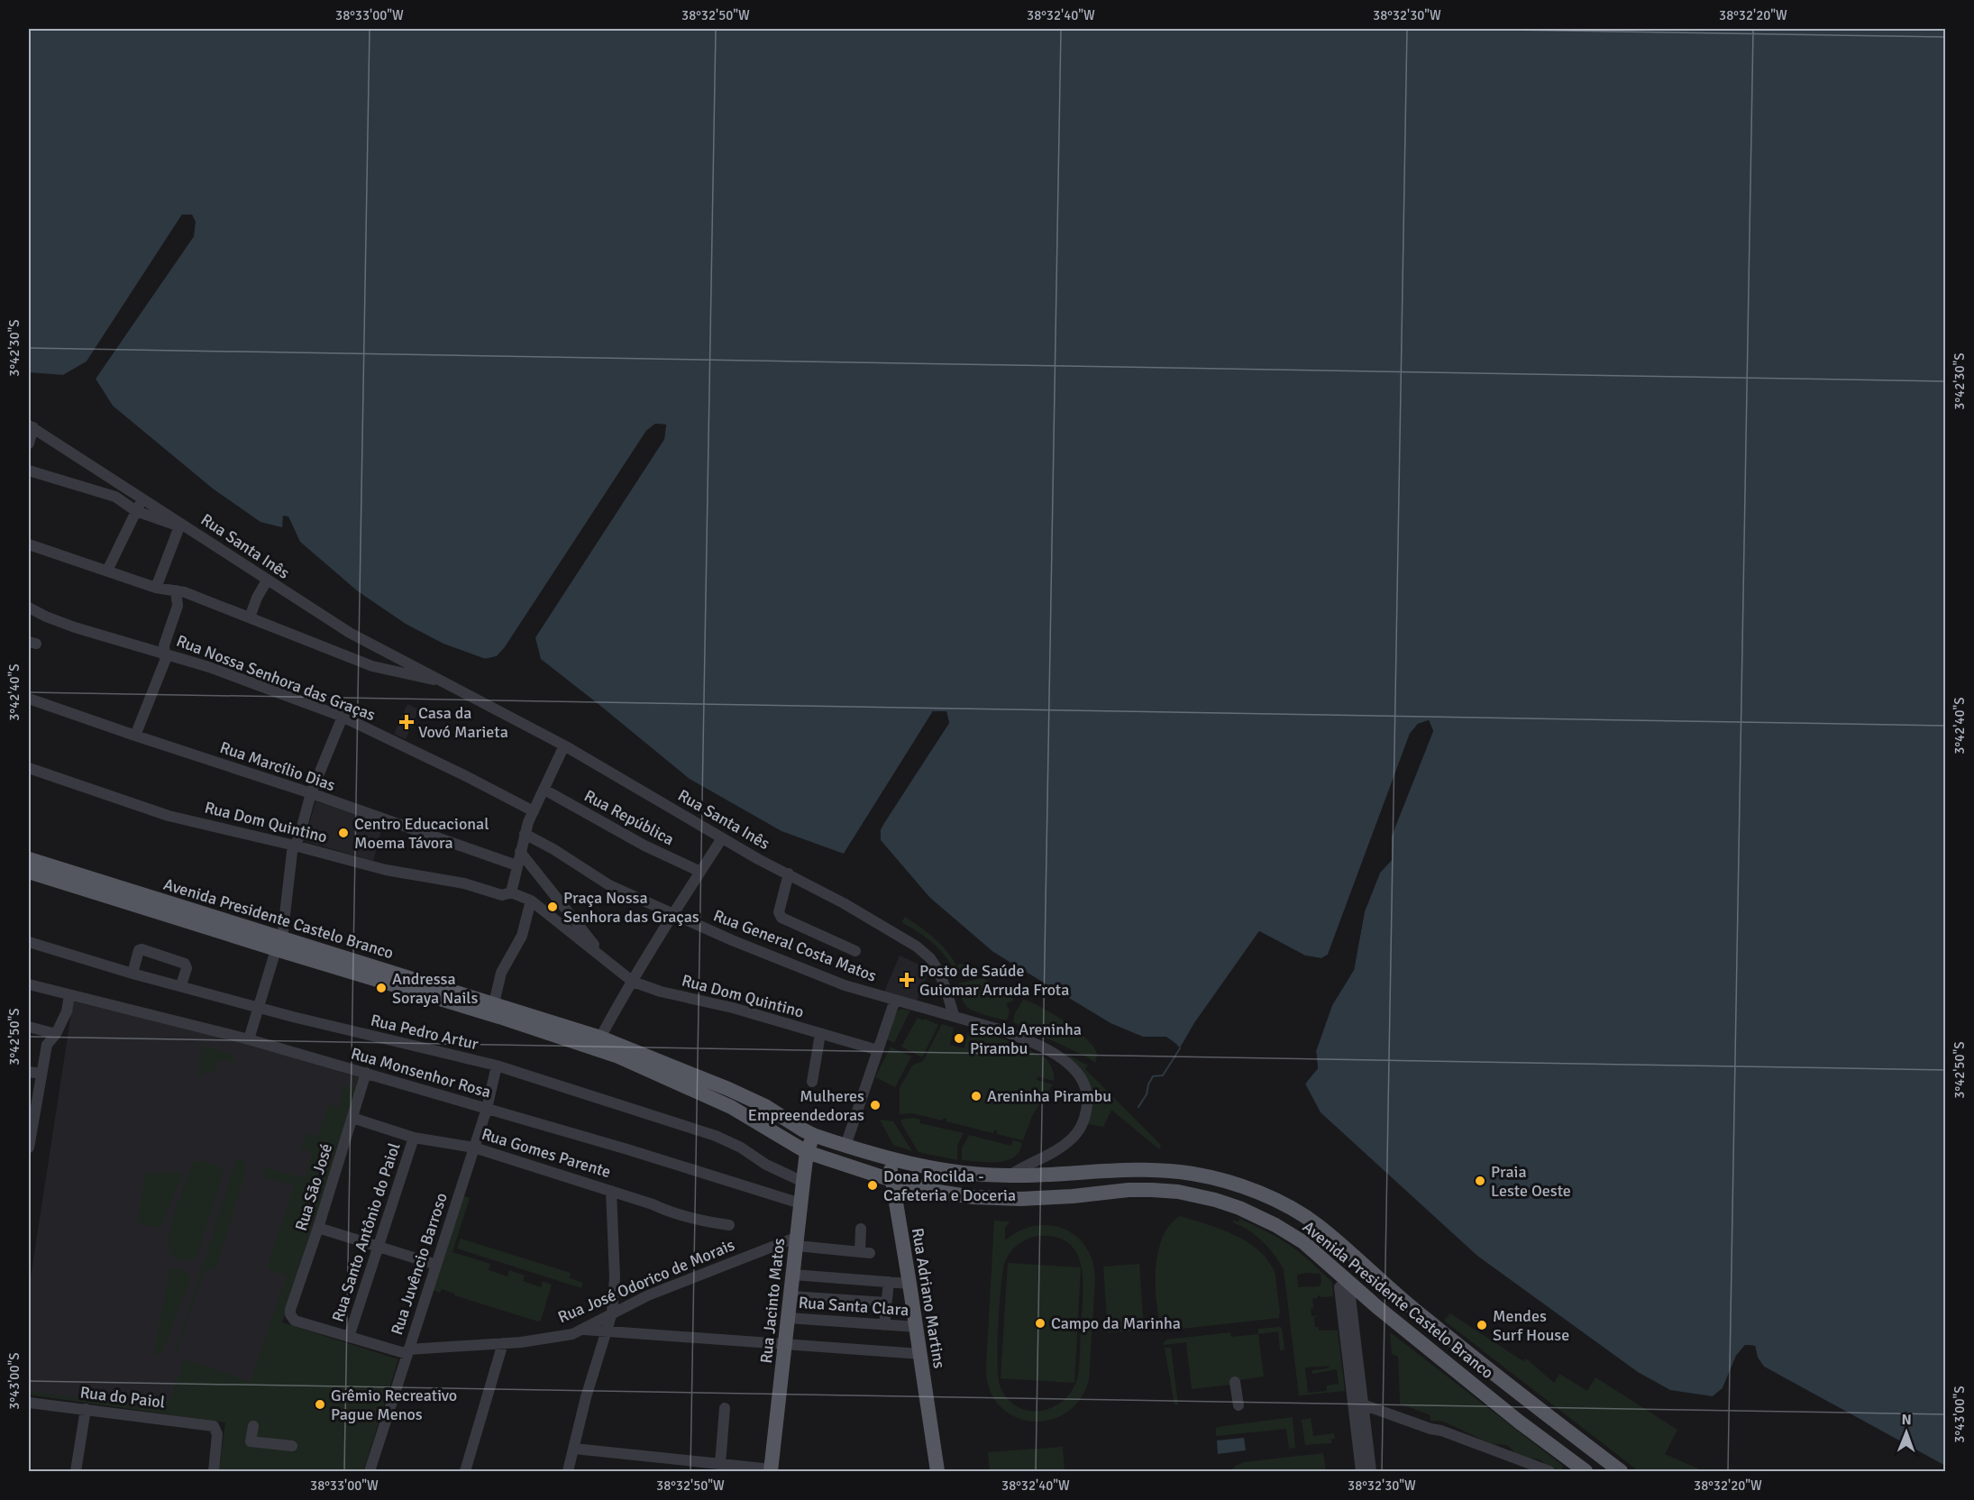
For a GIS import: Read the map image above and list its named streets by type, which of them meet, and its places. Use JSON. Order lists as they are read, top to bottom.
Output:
{
  "streets": {
    "main road": ["Avenida Presidente Castelo Branco", "Rua Adriano Martins", "Rua Jacinto Matos"],
    "street": [
      "Rua Santa Inês",
      "Rua Nossa Senhora das Graças",
      "Rua Marcílio Dias",
      "Rua República",
      "Rua Dom Quintino",
      "Rua General Costa Matos",
      "Rua Pedro Artur",
      "Rua Monsenhor Rosa",
      "Rua Gomes Parente",
      "Rua São José",
      "Rua Santo Antônio do Paiol",
      "Rua Juvêncio Barroso",
      "Rua José Odorico de Morais",
      "Rua Santa Clara",
      "Rua do Paiol"
    ]
  },
  "crossings": [
    ["Rua Santa Inês", "Rua General Costa Matos"],
    ["Avenida Presidente Castelo Branco", "Rua General Costa Matos"],
    ["Avenida Presidente Castelo Branco", "Rua Adriano Martins"],
    ["Avenida Presidente Castelo Branco", "Rua Jacinto Matos"],
    ["Rua Pedro Artur", "Rua Juvêncio Barroso"],
    ["Rua Pedro Artur", "Rua Jacinto Matos"],
    ["Rua Monsenhor Rosa", "Rua São José"],
    ["Rua Monsenhor Rosa", "Rua Juvêncio Barroso"],
    ["Rua Monsenhor Rosa", "Rua Jacinto Matos"],
    ["Rua Gomes Parente", "Rua São José"],
    ["Rua Gomes Parente", "Rua Santo Antônio do Paiol"],
    ["Rua Gomes Parente", "Rua Juvêncio Barroso"],
    ["Rua São José", "Rua José Odorico de Morais"],
    ["Rua Santo Antônio do Paiol", "Rua José Odorico de Morais"],
    ["Rua Juvêncio Barroso", "Rua José Odorico de Morais"],
    ["Rua José Odorico de Morais", "Rua Jacinto Matos"],
    ["Rua Adriano Martins", "Rua Santa Clara"],
    ["Rua Jacinto Matos", "Rua Santa Clara"]
  ],
  "places": {
    "health": ["Casa da Vovó Marieta", "Posto de Saúde Guiomar Arruda Frota"],
    "other": [
      "Centro Educacional Moema Távora",
      "Praça Nossa Senhora das Graças",
      "Andressa Soraya Nails",
      "Escola Areninha Pirambu",
      "Areninha Pirambu",
      "Mulheres Empreendedoras",
      "Praia Leste Oeste",
      "Dona Rocilda - Cafeteria e Doceria",
      "Campo da Marinha",
      "Mendes Surf House",
      "Grêmio Recreativo Pague Menos"
    ]
  },
  "north": "top",
  "coordinates": [
    "38°33'00\"W",
    "38°32'50\"W",
    "38°32'40\"W",
    "38°32'30\"W",
    "38°32'20\"W",
    "3°42'30\"S",
    "3°42'40\"S",
    "3°42'50\"S",
    "3°43'00\"S"
  ]
}
